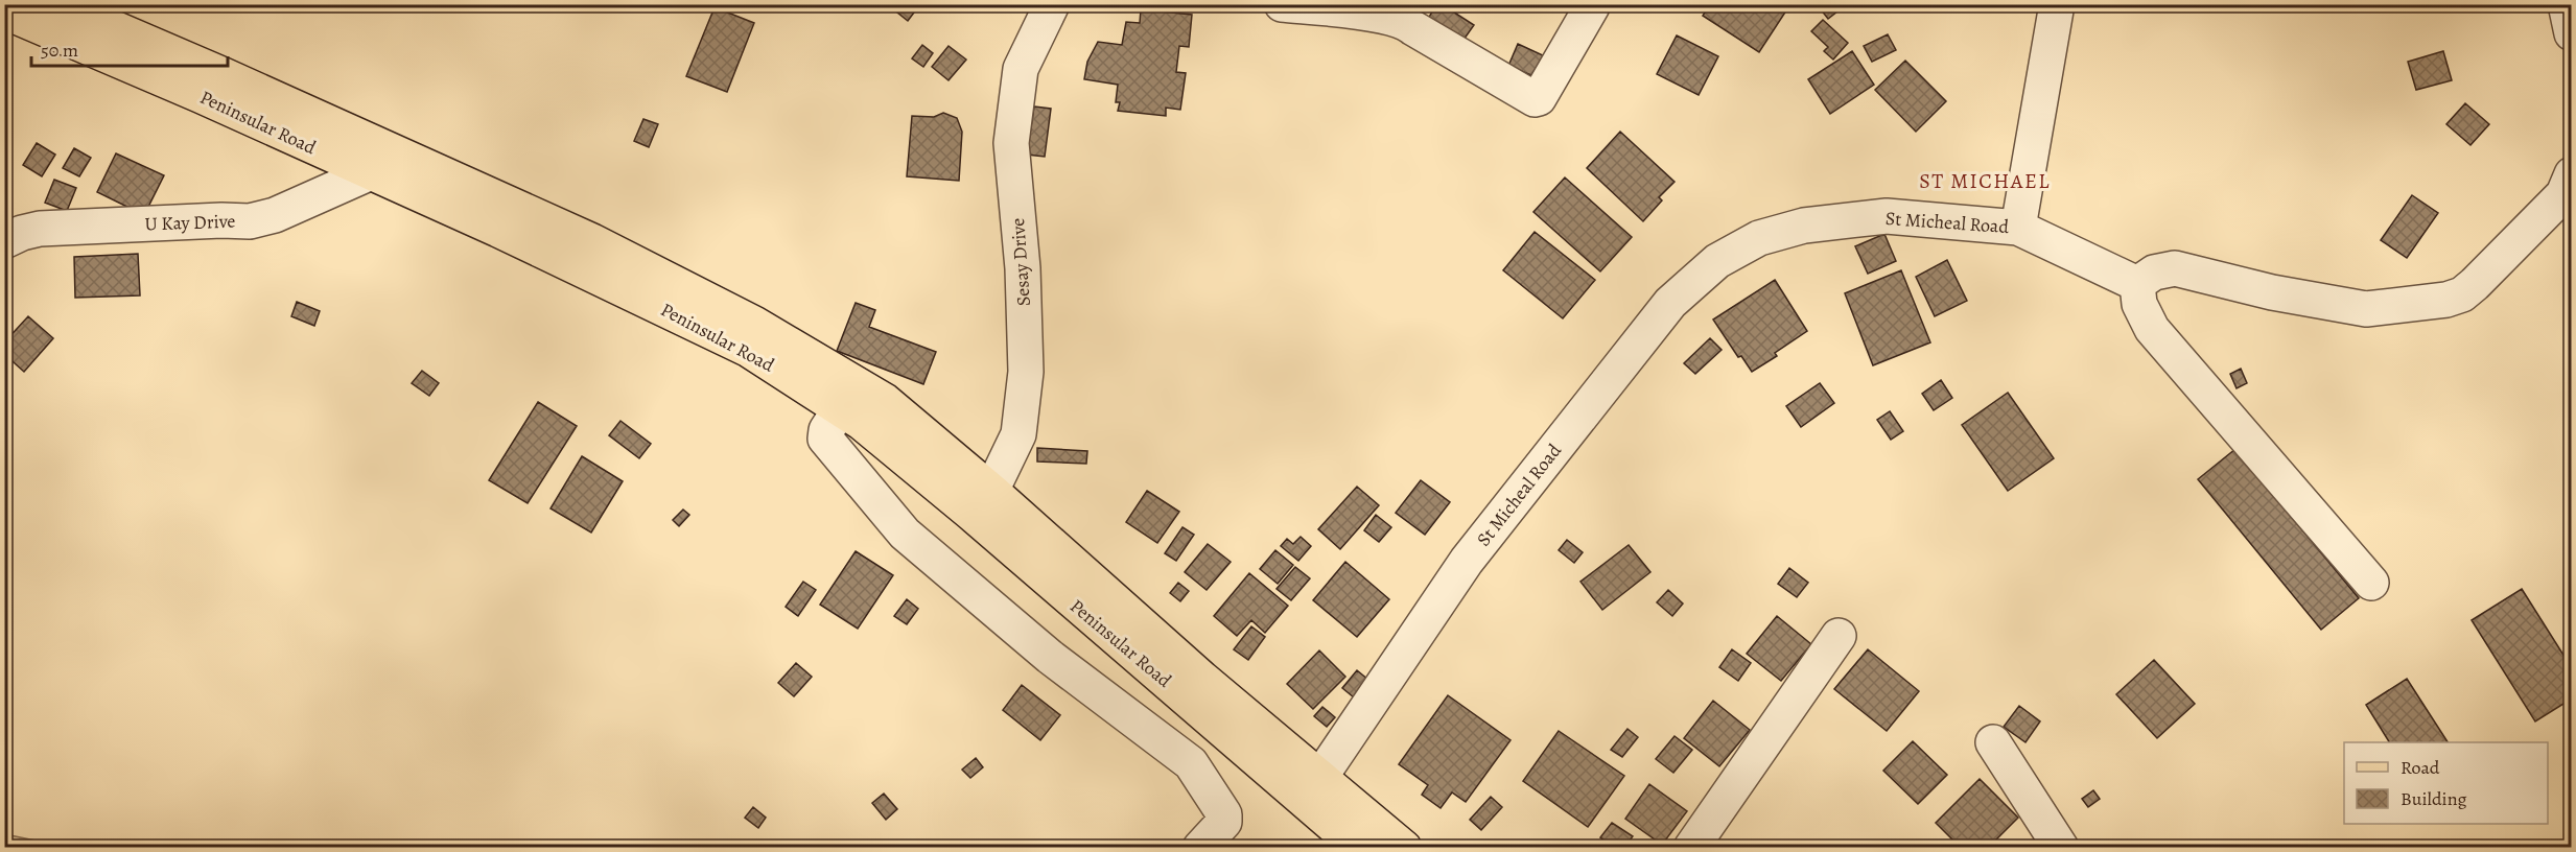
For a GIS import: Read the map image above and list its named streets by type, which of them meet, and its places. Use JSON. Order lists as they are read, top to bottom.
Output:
{
  "streets": {
    "main road": ["Peninsular Road"],
    "street": ["U Kay Drive", "St Micheal Road", "Sesay Drive"]
  },
  "crossings": [
    ["Peninsular Road", "U Kay Drive"],
    ["Peninsular Road", "St Micheal Road"],
    ["Peninsular Road", "Sesay Drive"]
  ],
  "districts": ["ST MICHAEL"],
  "legend": ["Road", "Building"],
  "scale_bar": "50 m"
}
